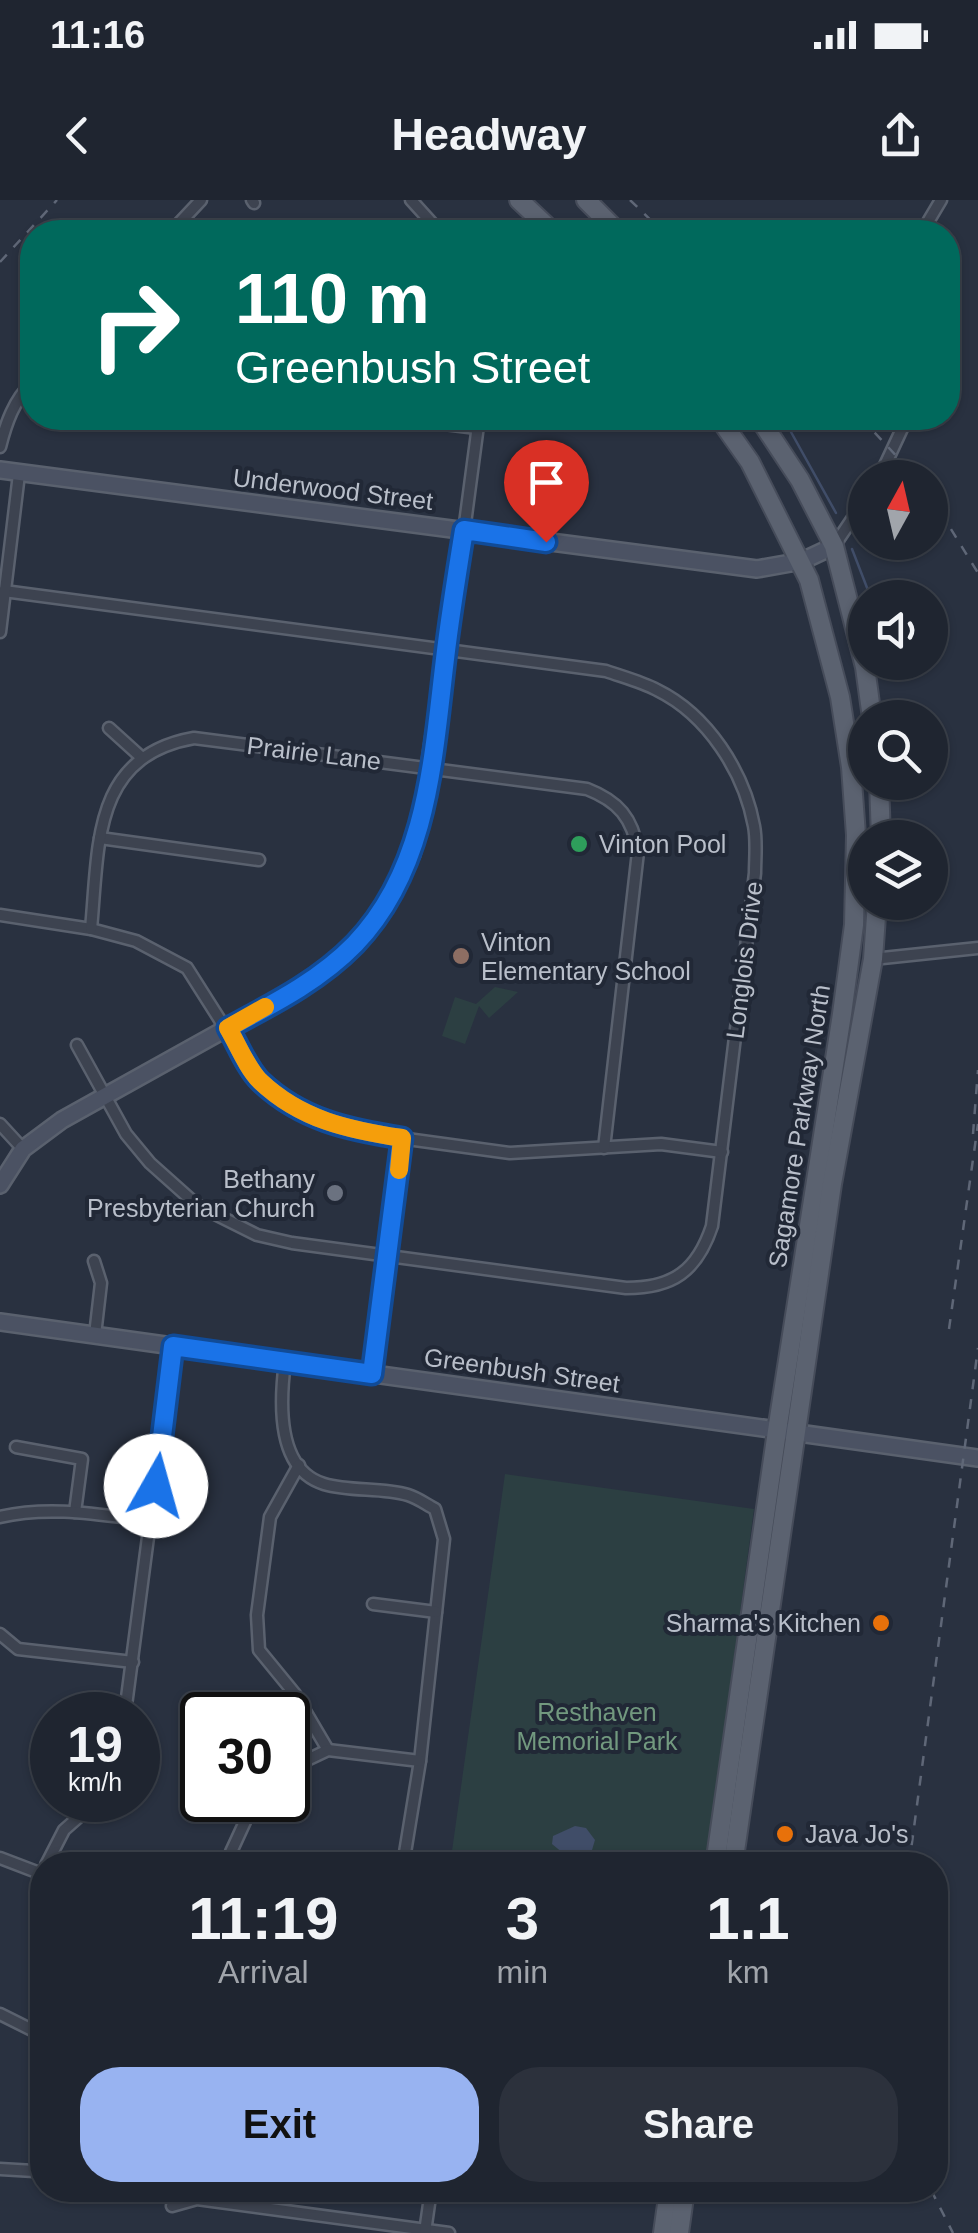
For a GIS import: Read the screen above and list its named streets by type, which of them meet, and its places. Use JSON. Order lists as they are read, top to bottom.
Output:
{
  "streets": {
    "main road": ["Sagamore Parkway North"],
    "street": [
      "Underwood Street",
      "Prairie Lane",
      "Longlois Drive",
      "Greenbush Street"
    ]
  },
  "crossings": [
    ["Underwood Street", "Sagamore Parkway North"],
    ["Sagamore Parkway North", "Greenbush Street"]
  ],
  "parks": ["Resthaven Memorial Park"],
  "places": [
    "Vinton Pool",
    "Vinton Elementary School",
    "Bethany Presbyterian Church",
    "Sharma's Kitchen",
    "Java Jo's"
  ],
  "north": "top",
  "page": {
    "status": "11:16",
    "header": "Headway",
    "turn": ["110 m", "Greenbush Street"],
    "speed": "19 km/h",
    "limit": "30",
    "eta": [
      "11:19",
      "Arrival",
      "3",
      "min",
      "1.1",
      "km"
    ],
    "buttons": ["Exit", "Share"]
  }
}
